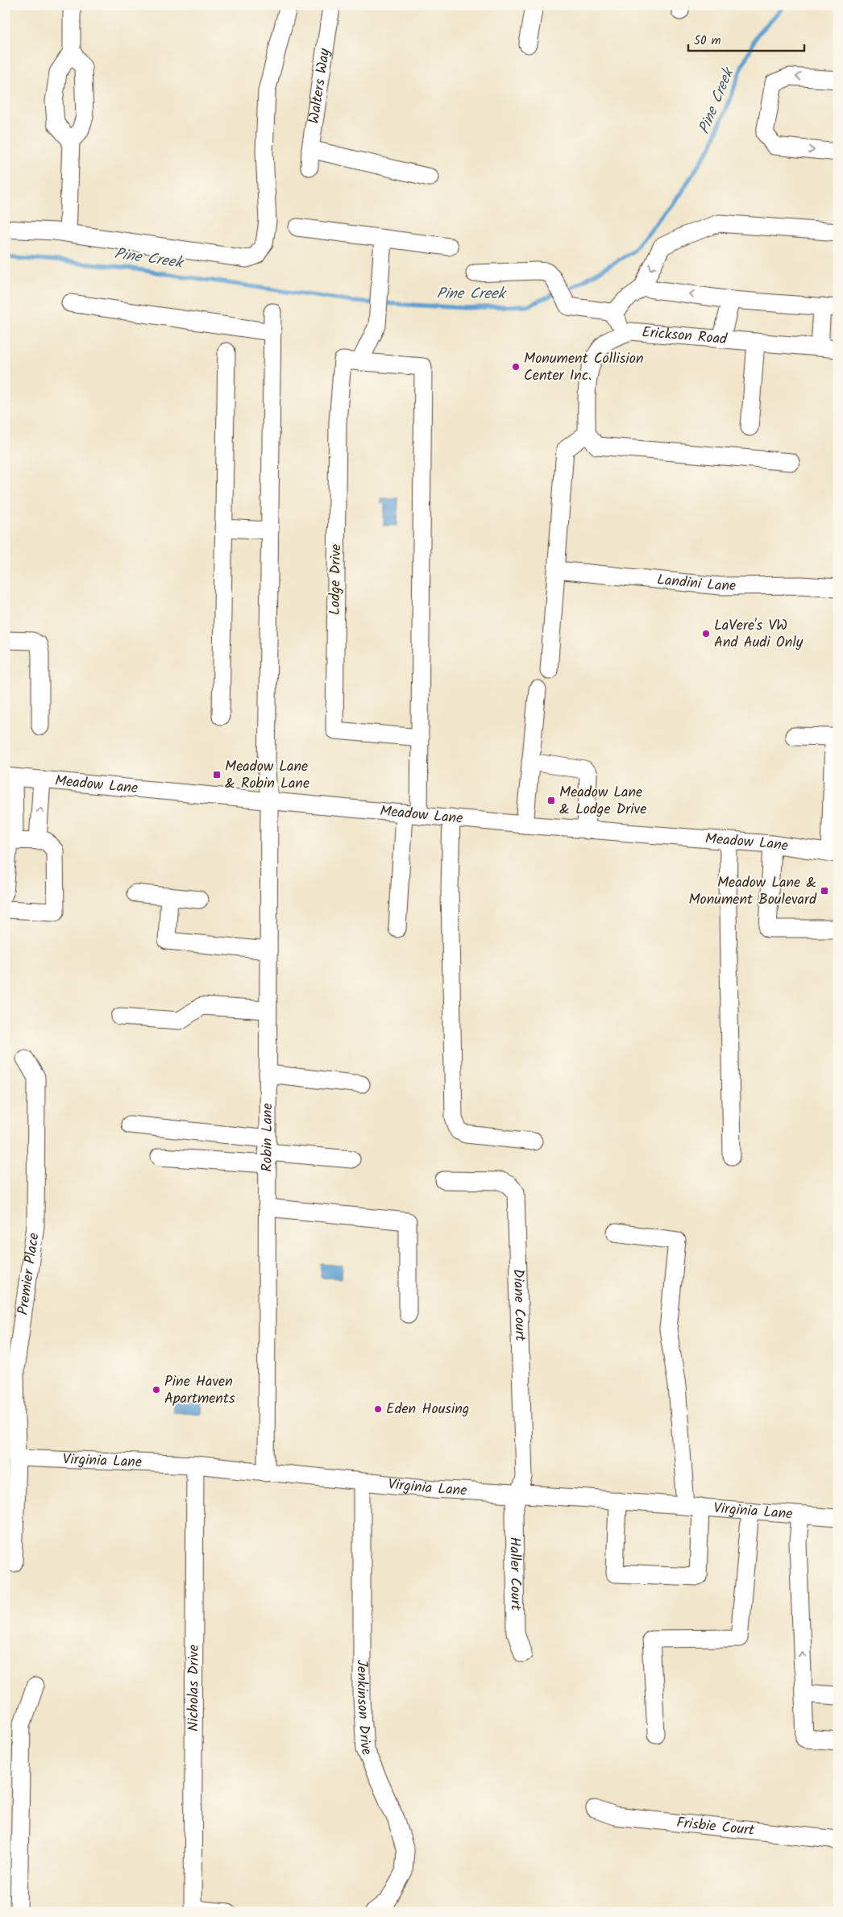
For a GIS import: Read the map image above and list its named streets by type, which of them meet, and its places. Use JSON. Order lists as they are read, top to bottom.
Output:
{
  "streets": {
    "street": [
      "Walters Way",
      "Erickson Road",
      "Lodge Drive",
      "Landini Lane",
      "Meadow Lane",
      "Robin Lane",
      "Premier Place",
      "Diane Court",
      "Virginia Lane",
      "Haller Court",
      "Nicholas Drive",
      "Jenkinson Drive",
      "Frisbie Court"
    ]
  },
  "crossings": [
    ["Lodge Drive", "Meadow Lane"],
    ["Meadow Lane", "Robin Lane"],
    ["Robin Lane", "Virginia Lane"],
    ["Premier Place", "Virginia Lane"],
    ["Diane Court", "Virginia Lane"],
    ["Diane Court", "Haller Court"],
    ["Virginia Lane", "Haller Court"],
    ["Virginia Lane", "Nicholas Drive"],
    ["Virginia Lane", "Jenkinson Drive"]
  ],
  "water": ["Pine Creek"],
  "places": {
    "other": [
      "Monument Collision Center Inc.",
      "LaVere's VW And Audi Only",
      "Pine Haven Apartments",
      "Eden Housing"
    ],
    "transit": ["Meadow Lane & Robin Lane", "Meadow Lane & Lodge Drive", "Meadow Lane & Monument Boulevard"]
  },
  "scale_bar": "50 m"
}
